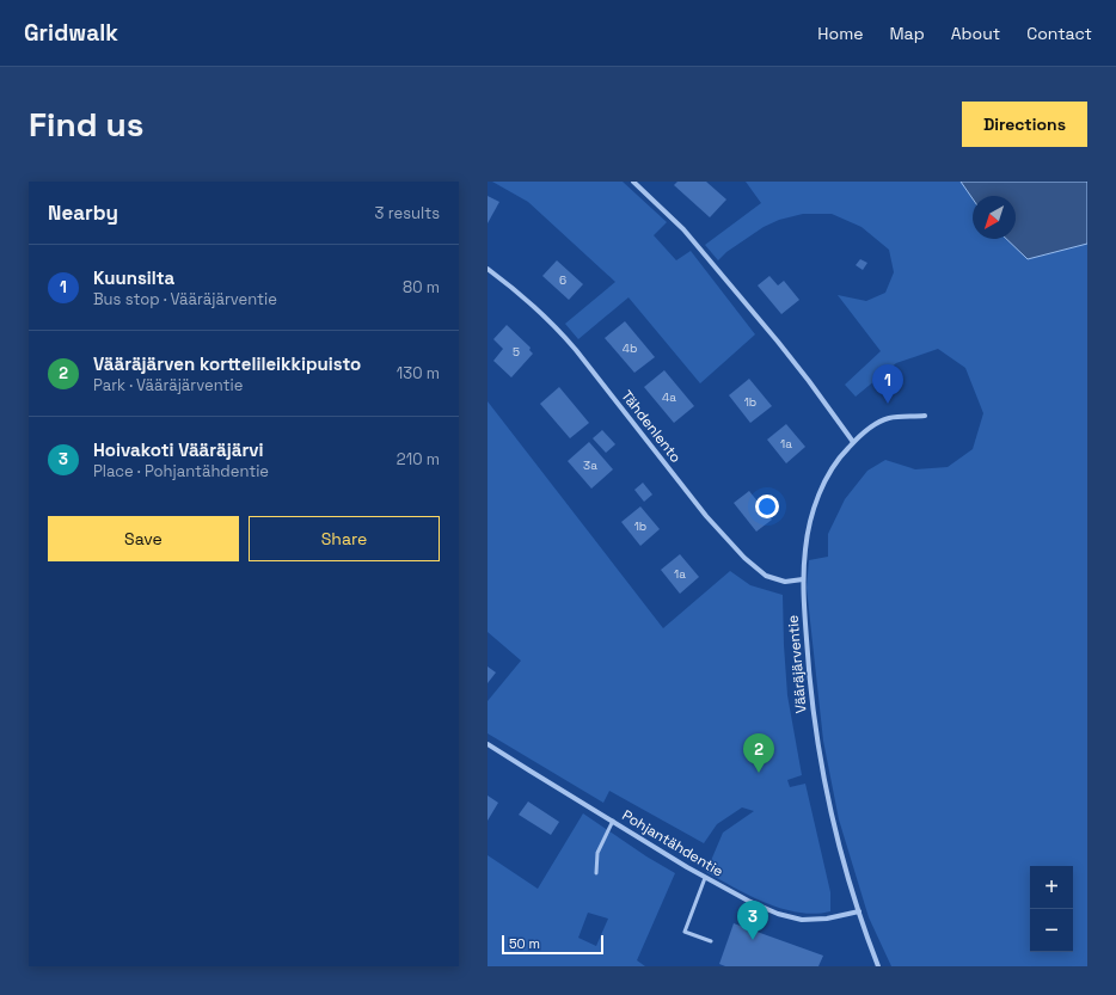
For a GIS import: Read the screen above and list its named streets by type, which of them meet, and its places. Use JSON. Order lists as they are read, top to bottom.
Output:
{
  "streets": {
    "street": ["Tähdenlento", "Vääräjärventie", "Pohjantähdentie"]
  },
  "crossings": [
    ["Tähdenlento", "Vääräjärventie"],
    ["Vääräjärventie", "Pohjantähdentie"]
  ],
  "house_numbers": [
    "6",
    "4b",
    "5",
    "4a",
    "1b",
    "1a",
    "3a",
    "1b",
    "1a"
  ],
  "scale_bar": "50 m",
  "north": "bottom left",
  "page": {
    "header": "Gridwalk",
    "nav": [
      "Home",
      "Map",
      "About",
      "Contact"
    ],
    "buttons": [
      "Directions",
      ["Save", "Share"]
    ],
    "title": "Find us",
    "heading": ["Nearby", "3 results"],
    "list": [
      {
        "mark": "1",
        "name": "Kuunsilta",
        "note": "Bus stop · Vääräjärventie",
        "value": "80 m"
      },
      {
        "mark": "2",
        "name": "Vääräjärven korttelileikkipuisto",
        "note": "Park · Vääräjärventie",
        "value": "130 m"
      },
      {
        "mark": "3",
        "name": "Hoivakoti Vääräjärvi",
        "note": "Place · Pohjantähdentie",
        "value": "210 m"
      }
    ],
    "pins": ["1", "2", "3"],
    "map_buttons": ["+", "−"],
    "scale": "50 m"
  }
}
